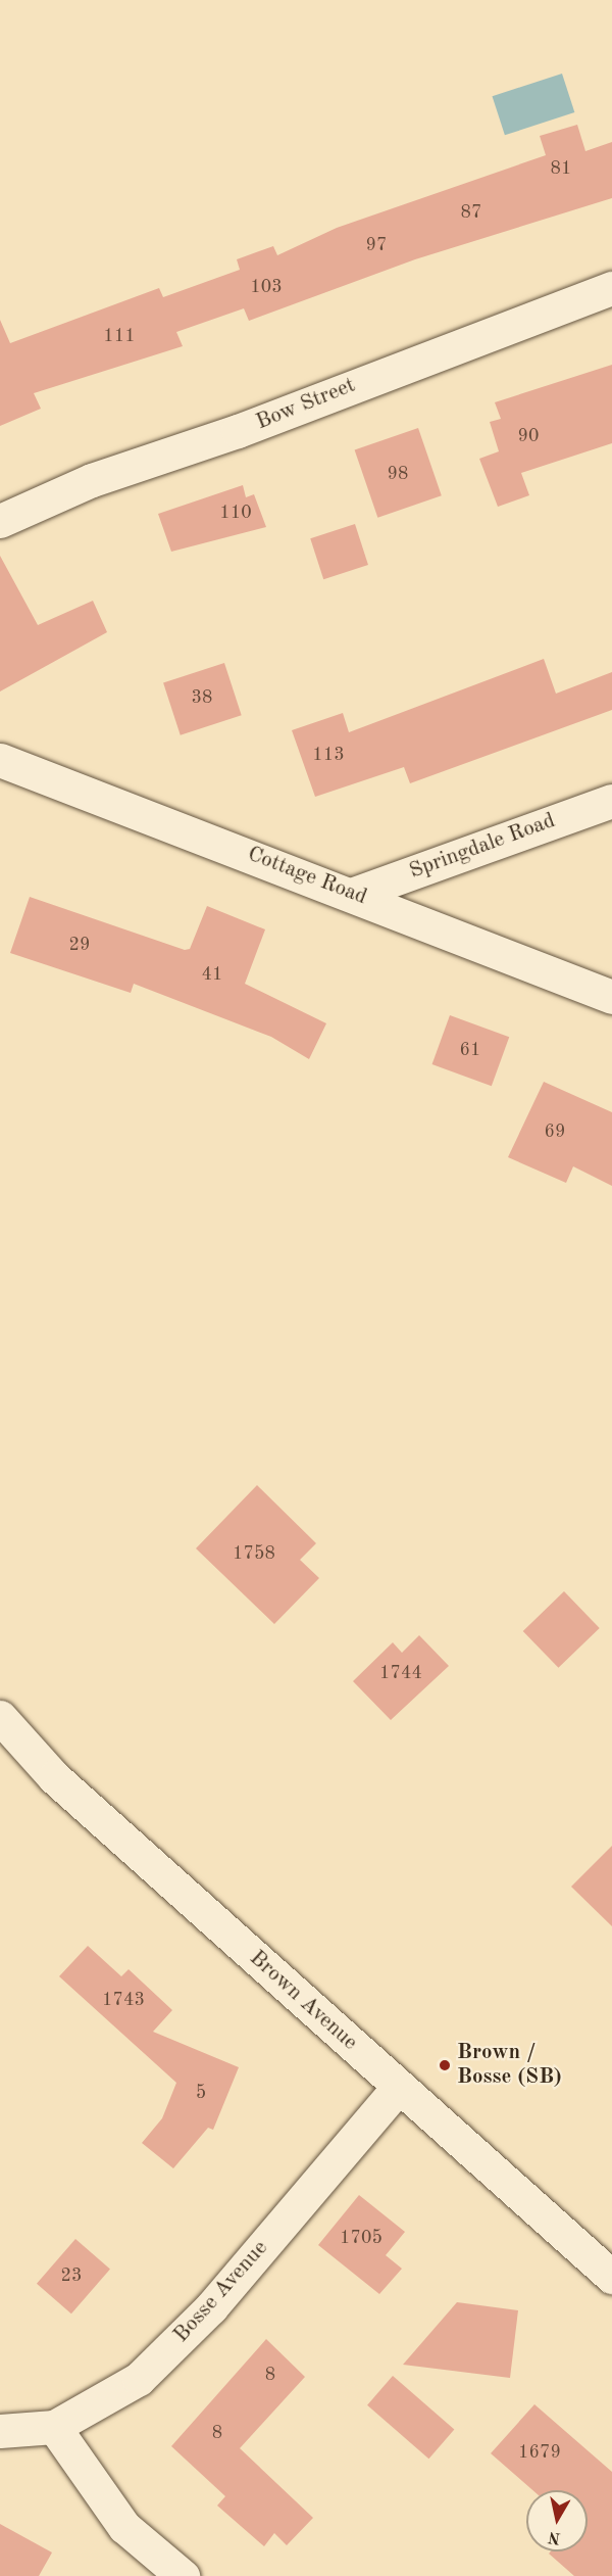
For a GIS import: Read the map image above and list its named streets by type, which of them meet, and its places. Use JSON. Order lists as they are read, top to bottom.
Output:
{
  "streets": {
    "street": [
      "Bow Street",
      "Springdale Road",
      "Cottage Road",
      "Brown Avenue",
      "Bosse Avenue"
    ]
  },
  "crossings": [
    ["Springdale Road", "Cottage Road"],
    ["Brown Avenue", "Bosse Avenue"]
  ],
  "places": ["Brown / Bosse (SB)"],
  "house_numbers": [
    "81",
    "87",
    "97",
    "103",
    "111",
    "90",
    "98",
    "110",
    "38",
    "113",
    "29",
    "41",
    "61",
    "69",
    "1758",
    "1744",
    "1743",
    "5",
    "1705",
    "23",
    "8",
    "8",
    "1679"
  ],
  "north": "bottom"
}
